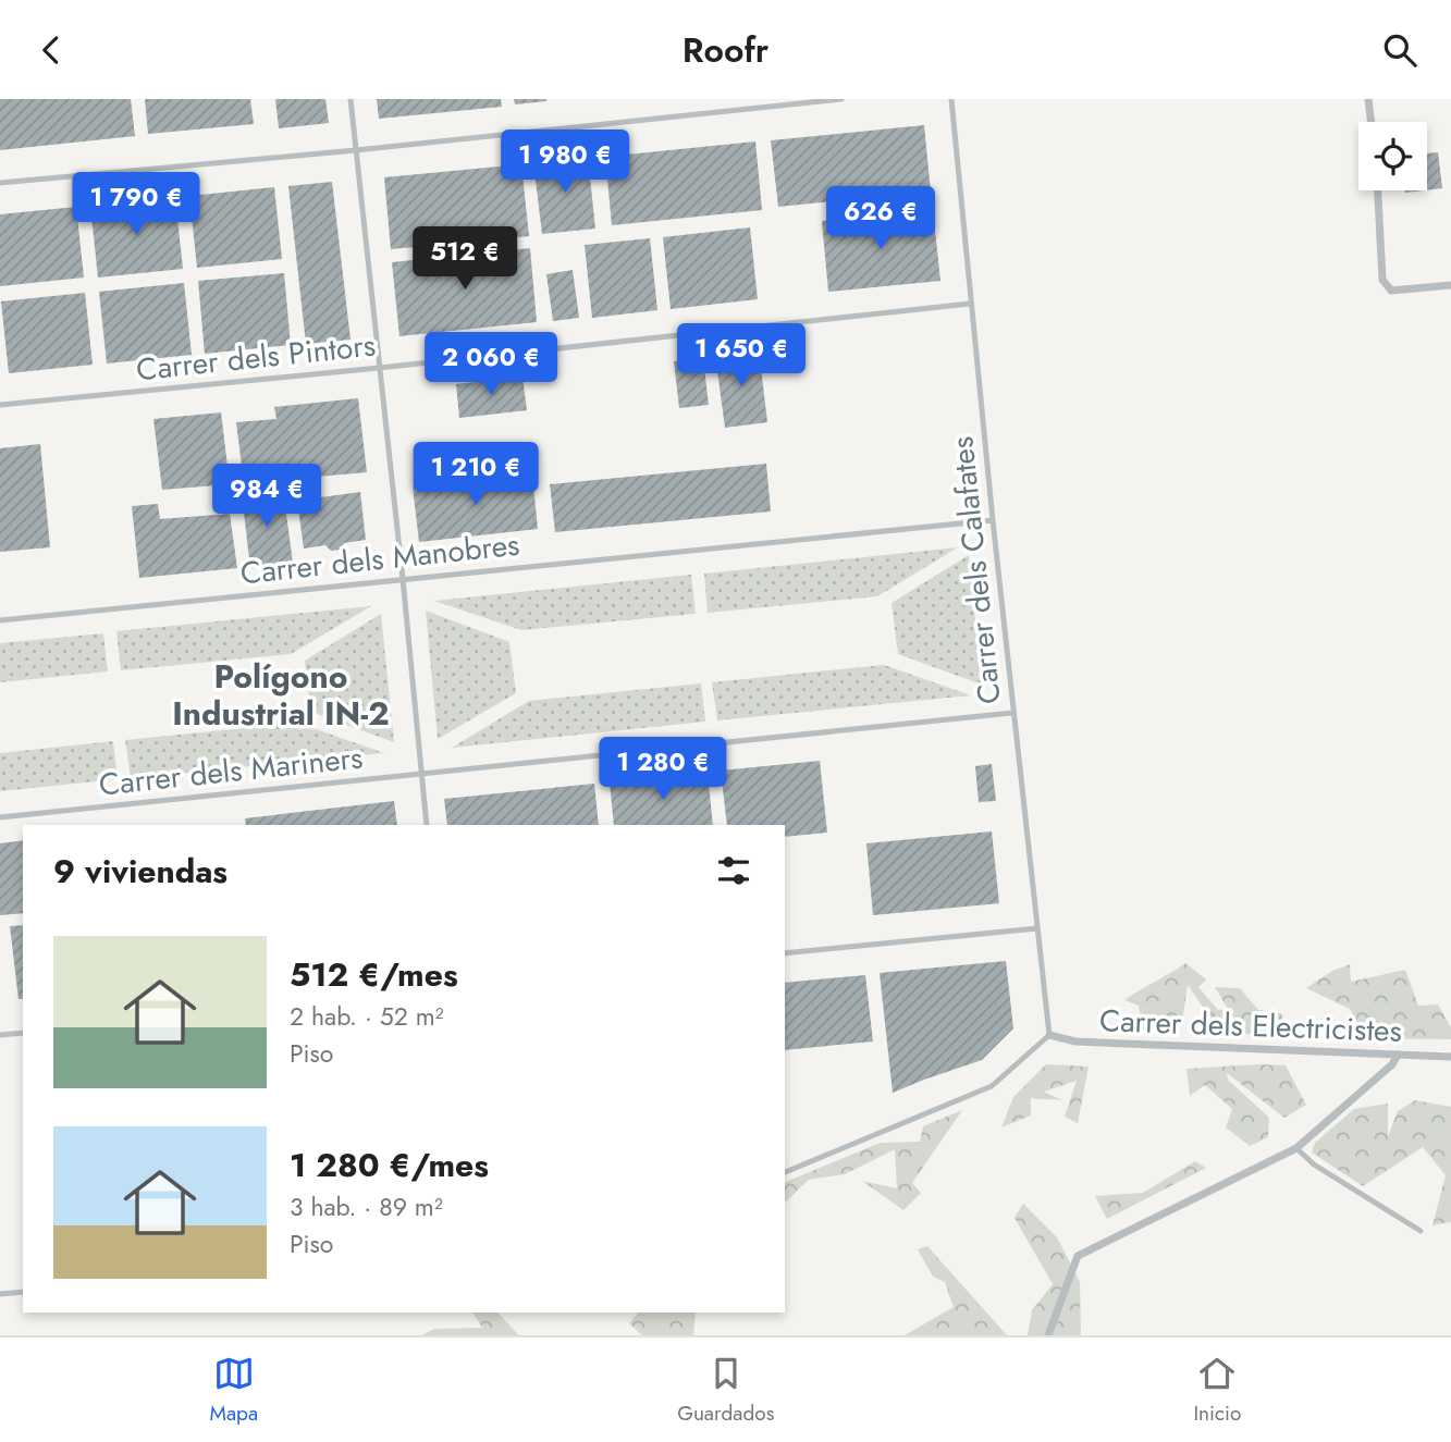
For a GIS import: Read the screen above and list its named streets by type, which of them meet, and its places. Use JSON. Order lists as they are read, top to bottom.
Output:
{
  "streets": {
    "street": ["Carrer dels Electricistes"],
    "lane": [
      "Carrer dels Pintors",
      "Carrer dels Manobres",
      "Carrer dels Calafates",
      "Carrer dels Mariners"
    ]
  },
  "crossings": [
    ["Carrer dels Pintors", "Carrer dels Calafates"],
    ["Carrer dels Manobres", "Carrer dels Calafates"],
    ["Carrer dels Calafates", "Carrer dels Mariners"],
    ["Carrer dels Calafates", "Carrer dels Electricistes"]
  ],
  "districts": ["Polígono Industrial IN-2"],
  "page": {
    "header": "Roofr",
    "price": [
      "1 980 €",
      "1 790 €",
      "626 €",
      "512 €",
      "1 650 €",
      "2 060 €",
      "1 210 €",
      "984 €",
      "1 280 €"
    ],
    "heading": "9 viviendas",
    "list": [
      {
        "name": "512 €/mes",
        "note": "2 hab. · 52 m² · Piso"
      },
      {
        "name": "1 280 €/mes",
        "note": "3 hab. · 89 m² · Piso"
      }
    ],
    "tabs": ["Mapa", "Guardados", "Inicio"]
  }
}
